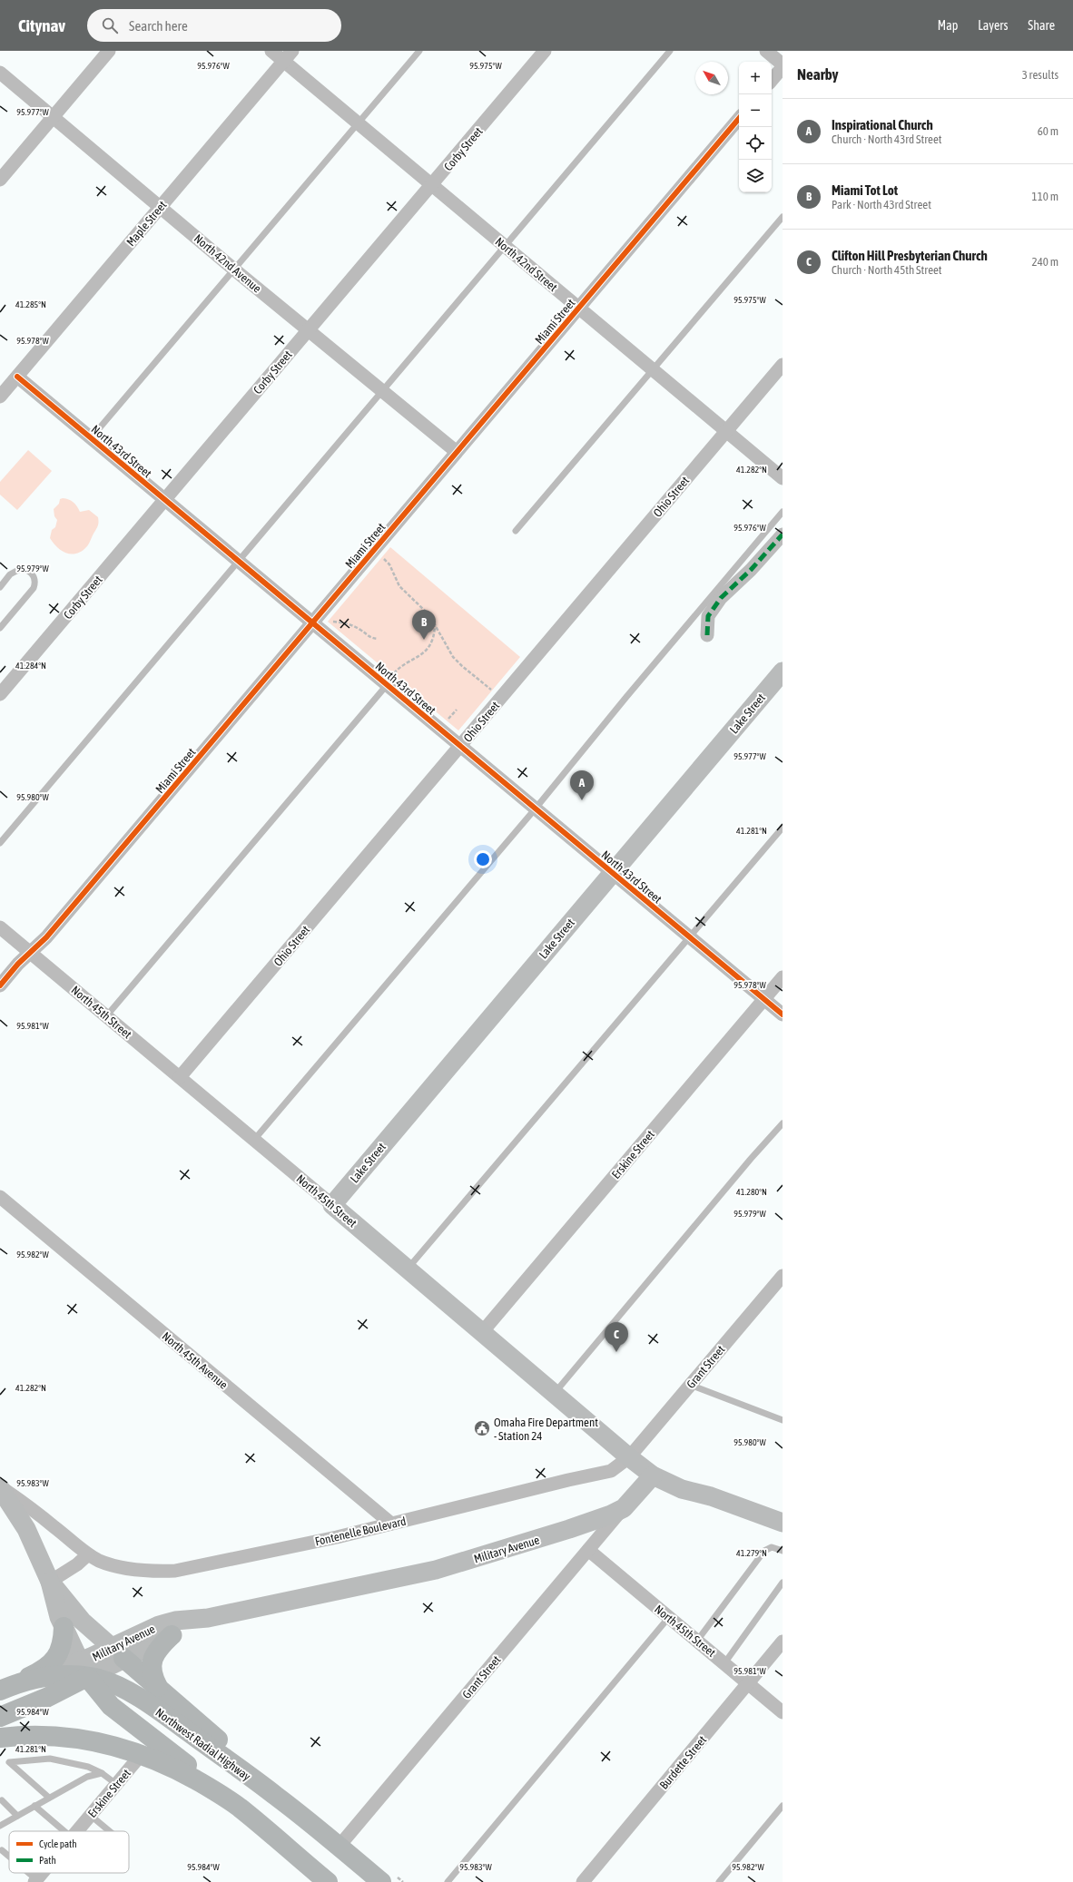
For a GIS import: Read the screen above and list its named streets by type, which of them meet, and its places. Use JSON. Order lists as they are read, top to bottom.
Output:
{
  "streets": {
    "main road": [
      "Lake Street",
      "North 45th Street",
      "Fontenelle Boulevard",
      "Military Avenue",
      "Northwest Radial Highway"
    ],
    "street": [
      "Corby Street",
      "Maple Street",
      "North 42nd Avenue",
      "North 42nd Street",
      "Miami Street",
      "North 43rd Street",
      "Ohio Street",
      "Erskine Street",
      "North 45th Avenue",
      "Grant Street",
      "Burdette Street"
    ]
  },
  "crossings": [
    ["Corby Street", "North 42nd Avenue"],
    ["Corby Street", "North 42nd Street"],
    ["Corby Street", "North 43rd Street"],
    ["Maple Street", "North 42nd Avenue"],
    ["Maple Street", "North 42nd Street"],
    ["Maple Street", "North 43rd Street"],
    ["North 42nd Avenue", "Miami Street"],
    ["North 42nd Street", "Miami Street"],
    ["North 42nd Street", "Ohio Street"],
    ["Miami Street", "North 43rd Street"],
    ["Miami Street", "North 45th Street"],
    ["North 43rd Street", "Ohio Street"],
    ["North 43rd Street", "Lake Street"],
    ["North 43rd Street", "Erskine Street"],
    ["Ohio Street", "North 45th Street"],
    ["Lake Street", "North 45th Street"],
    ["North 45th Street", "Erskine Street"],
    ["North 45th Street", "Grant Street"],
    ["North 45th Street", "Fontenelle Boulevard"],
    ["North 45th Street", "Military Avenue"],
    ["North 45th Street", "Burdette Street"],
    ["North 45th Avenue", "Fontenelle Boulevard"],
    ["Grant Street", "Fontenelle Boulevard"],
    ["Grant Street", "Military Avenue"],
    ["Grant Street", "Northwest Radial Highway"],
    ["Military Avenue", "Northwest Radial Highway"]
  ],
  "places": {
    "public building": ["Omaha Fire Department - Station 24"]
  },
  "legend": ["Cycle path", "Path"],
  "north": "top left",
  "page": {
    "header": "Citynav",
    "search": "Search here",
    "nav": ["Map", "Layers", "Share"],
    "heading": ["Nearby", "3 results"],
    "map_buttons": ["+", "−"],
    "list": [
      {
        "mark": "A",
        "name": "Inspirational Church",
        "note": "Church · North 43rd Street",
        "value": "60 m"
      },
      {
        "mark": "B",
        "name": "Miami Tot Lot",
        "note": "Park · North 43rd Street",
        "value": "110 m"
      },
      {
        "mark": "C",
        "name": "Clifton Hill Presbyterian Church",
        "note": "Church · North 45th Street",
        "value": "240 m"
      }
    ],
    "pins": ["B", "A", "C"]
  },
  "coordinates": [
    "95.976°W",
    "95.975°W",
    "95.977°W",
    "41.285°N",
    "95.978°W",
    "41.282°N",
    "95.979°W",
    "41.284°N",
    "95.980°W",
    "41.281°N",
    "95.981°W",
    "41.280°N",
    "95.982°W",
    "95.983°W",
    "41.279°N",
    "95.984°W"
  ]
}
